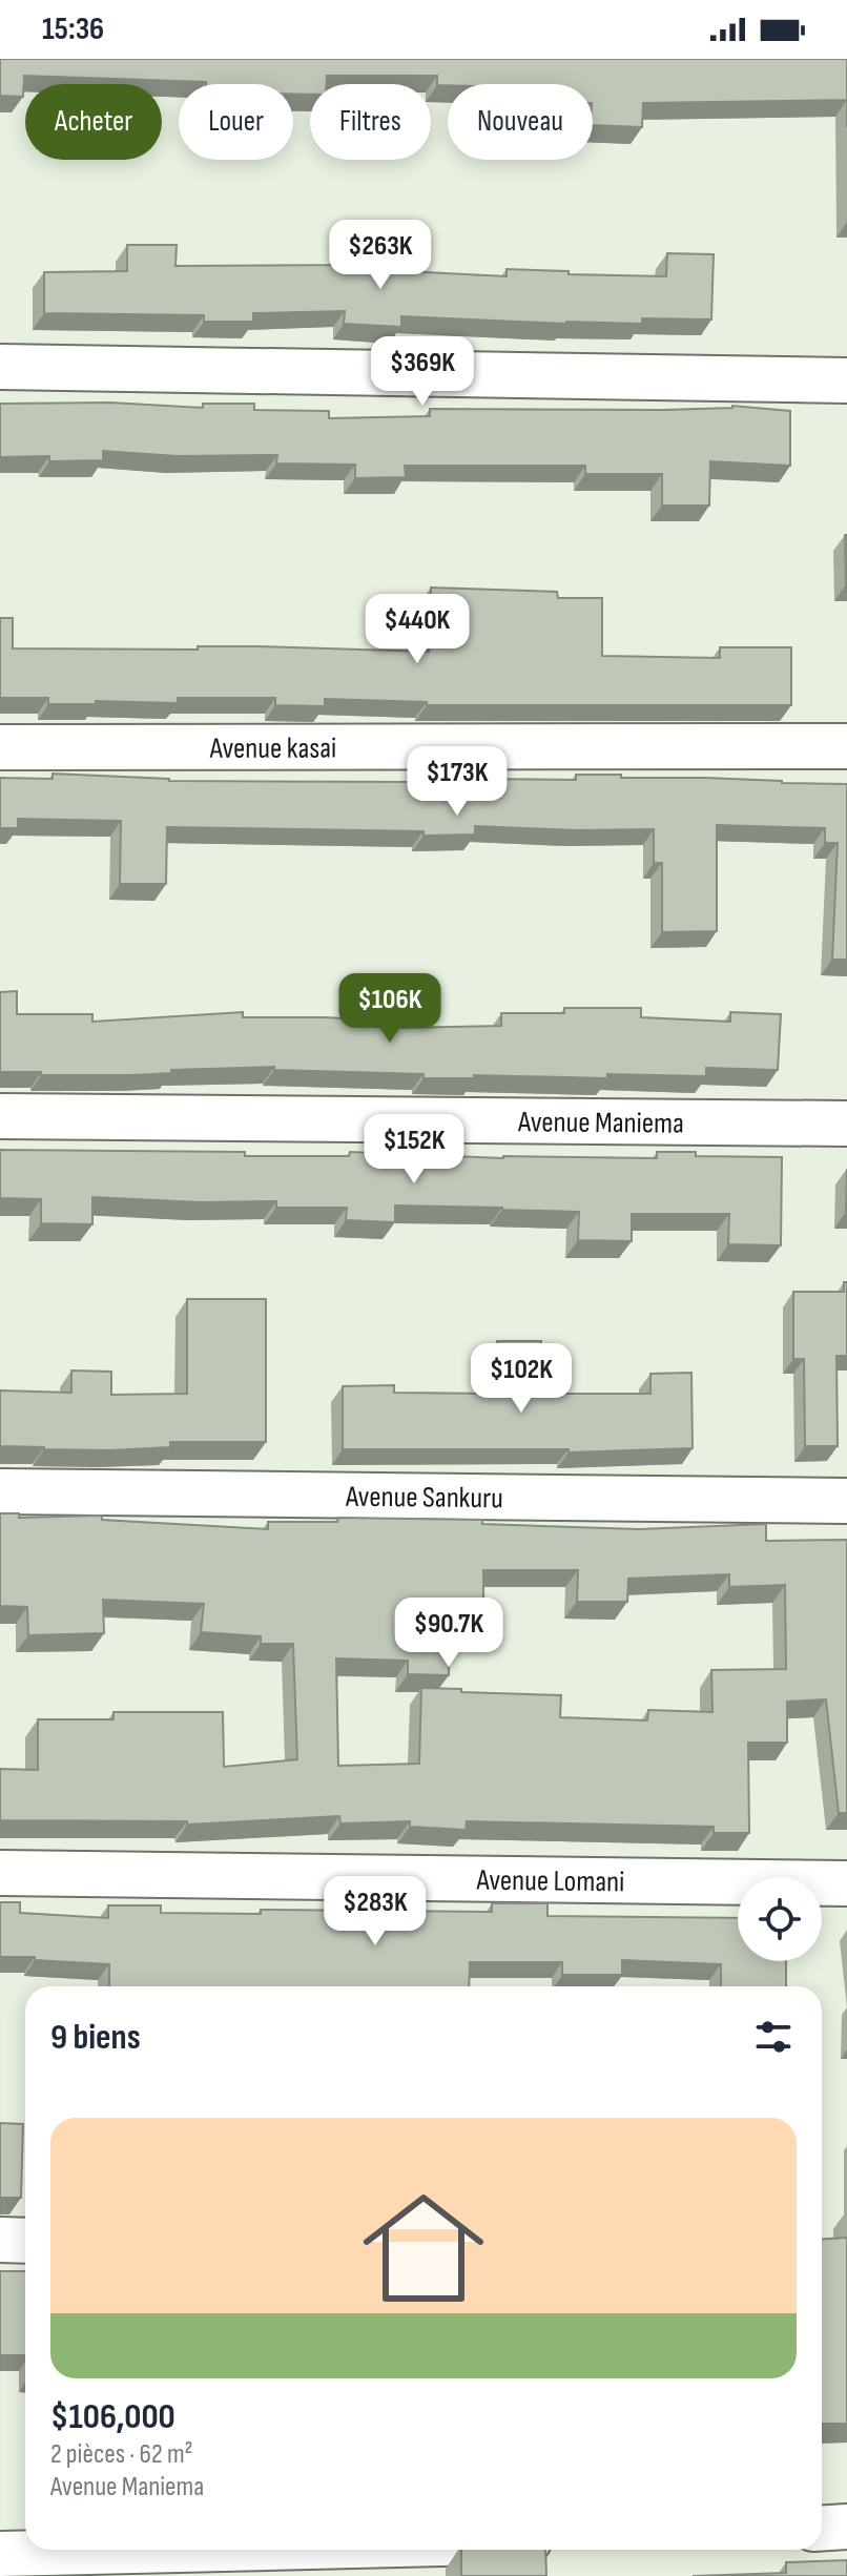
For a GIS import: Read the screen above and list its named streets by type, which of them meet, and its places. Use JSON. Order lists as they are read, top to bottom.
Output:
{
  "streets": {
    "street": [
      "Avenue kasai",
      "Avenue Maniema",
      "Avenue Sankuru",
      "Avenue Lomani"
    ]
  },
  "page": {
    "status": "15:36",
    "chip": [
      "Acheter",
      "Louer",
      "Filtres",
      "Nouveau"
    ],
    "price": [
      "$263K",
      "$369K",
      "$440K",
      "$173K",
      "$106K",
      "$152K",
      "$102K",
      "$90.7K",
      "$283K"
    ],
    "heading": "9 biens",
    "list": [
      {
        "name": "$106,000",
        "note": "2 pièces · 62 m² · Avenue Maniema"
      }
    ]
  }
}
